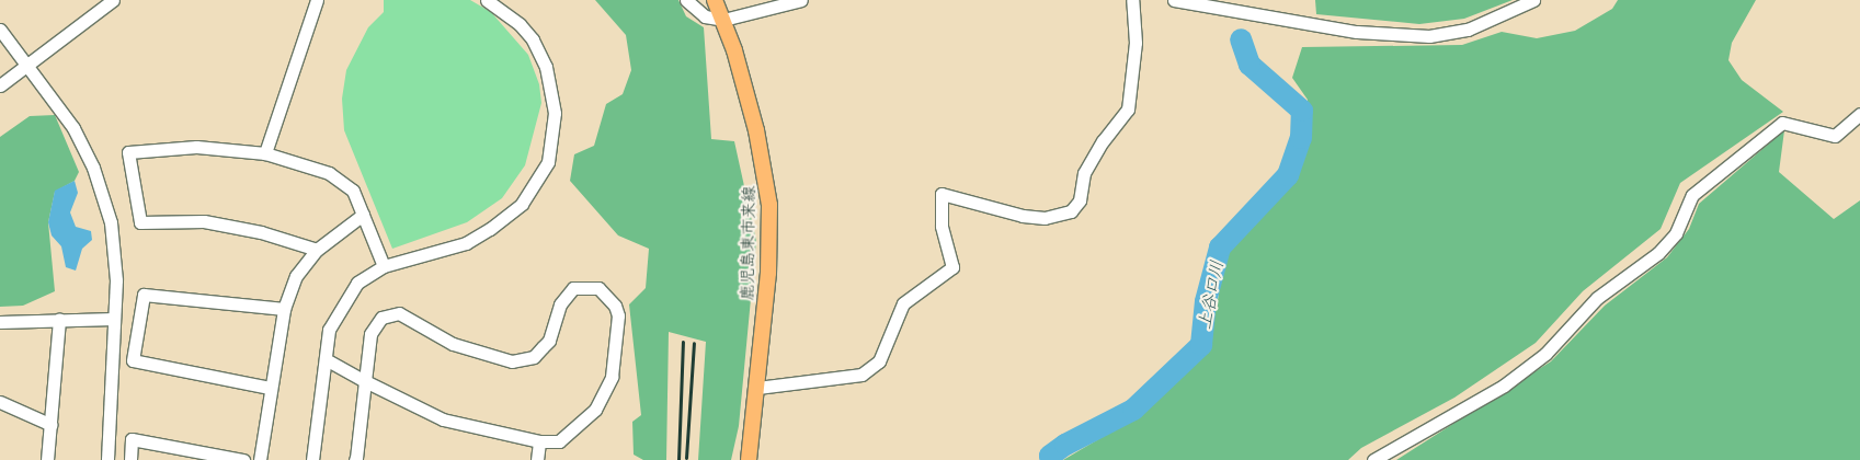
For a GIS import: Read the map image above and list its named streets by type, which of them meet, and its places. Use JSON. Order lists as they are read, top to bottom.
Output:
{
  "streets": {
    "main road": ["鹿児島東市来線"]
  },
  "water": ["上谷口川"]
}
